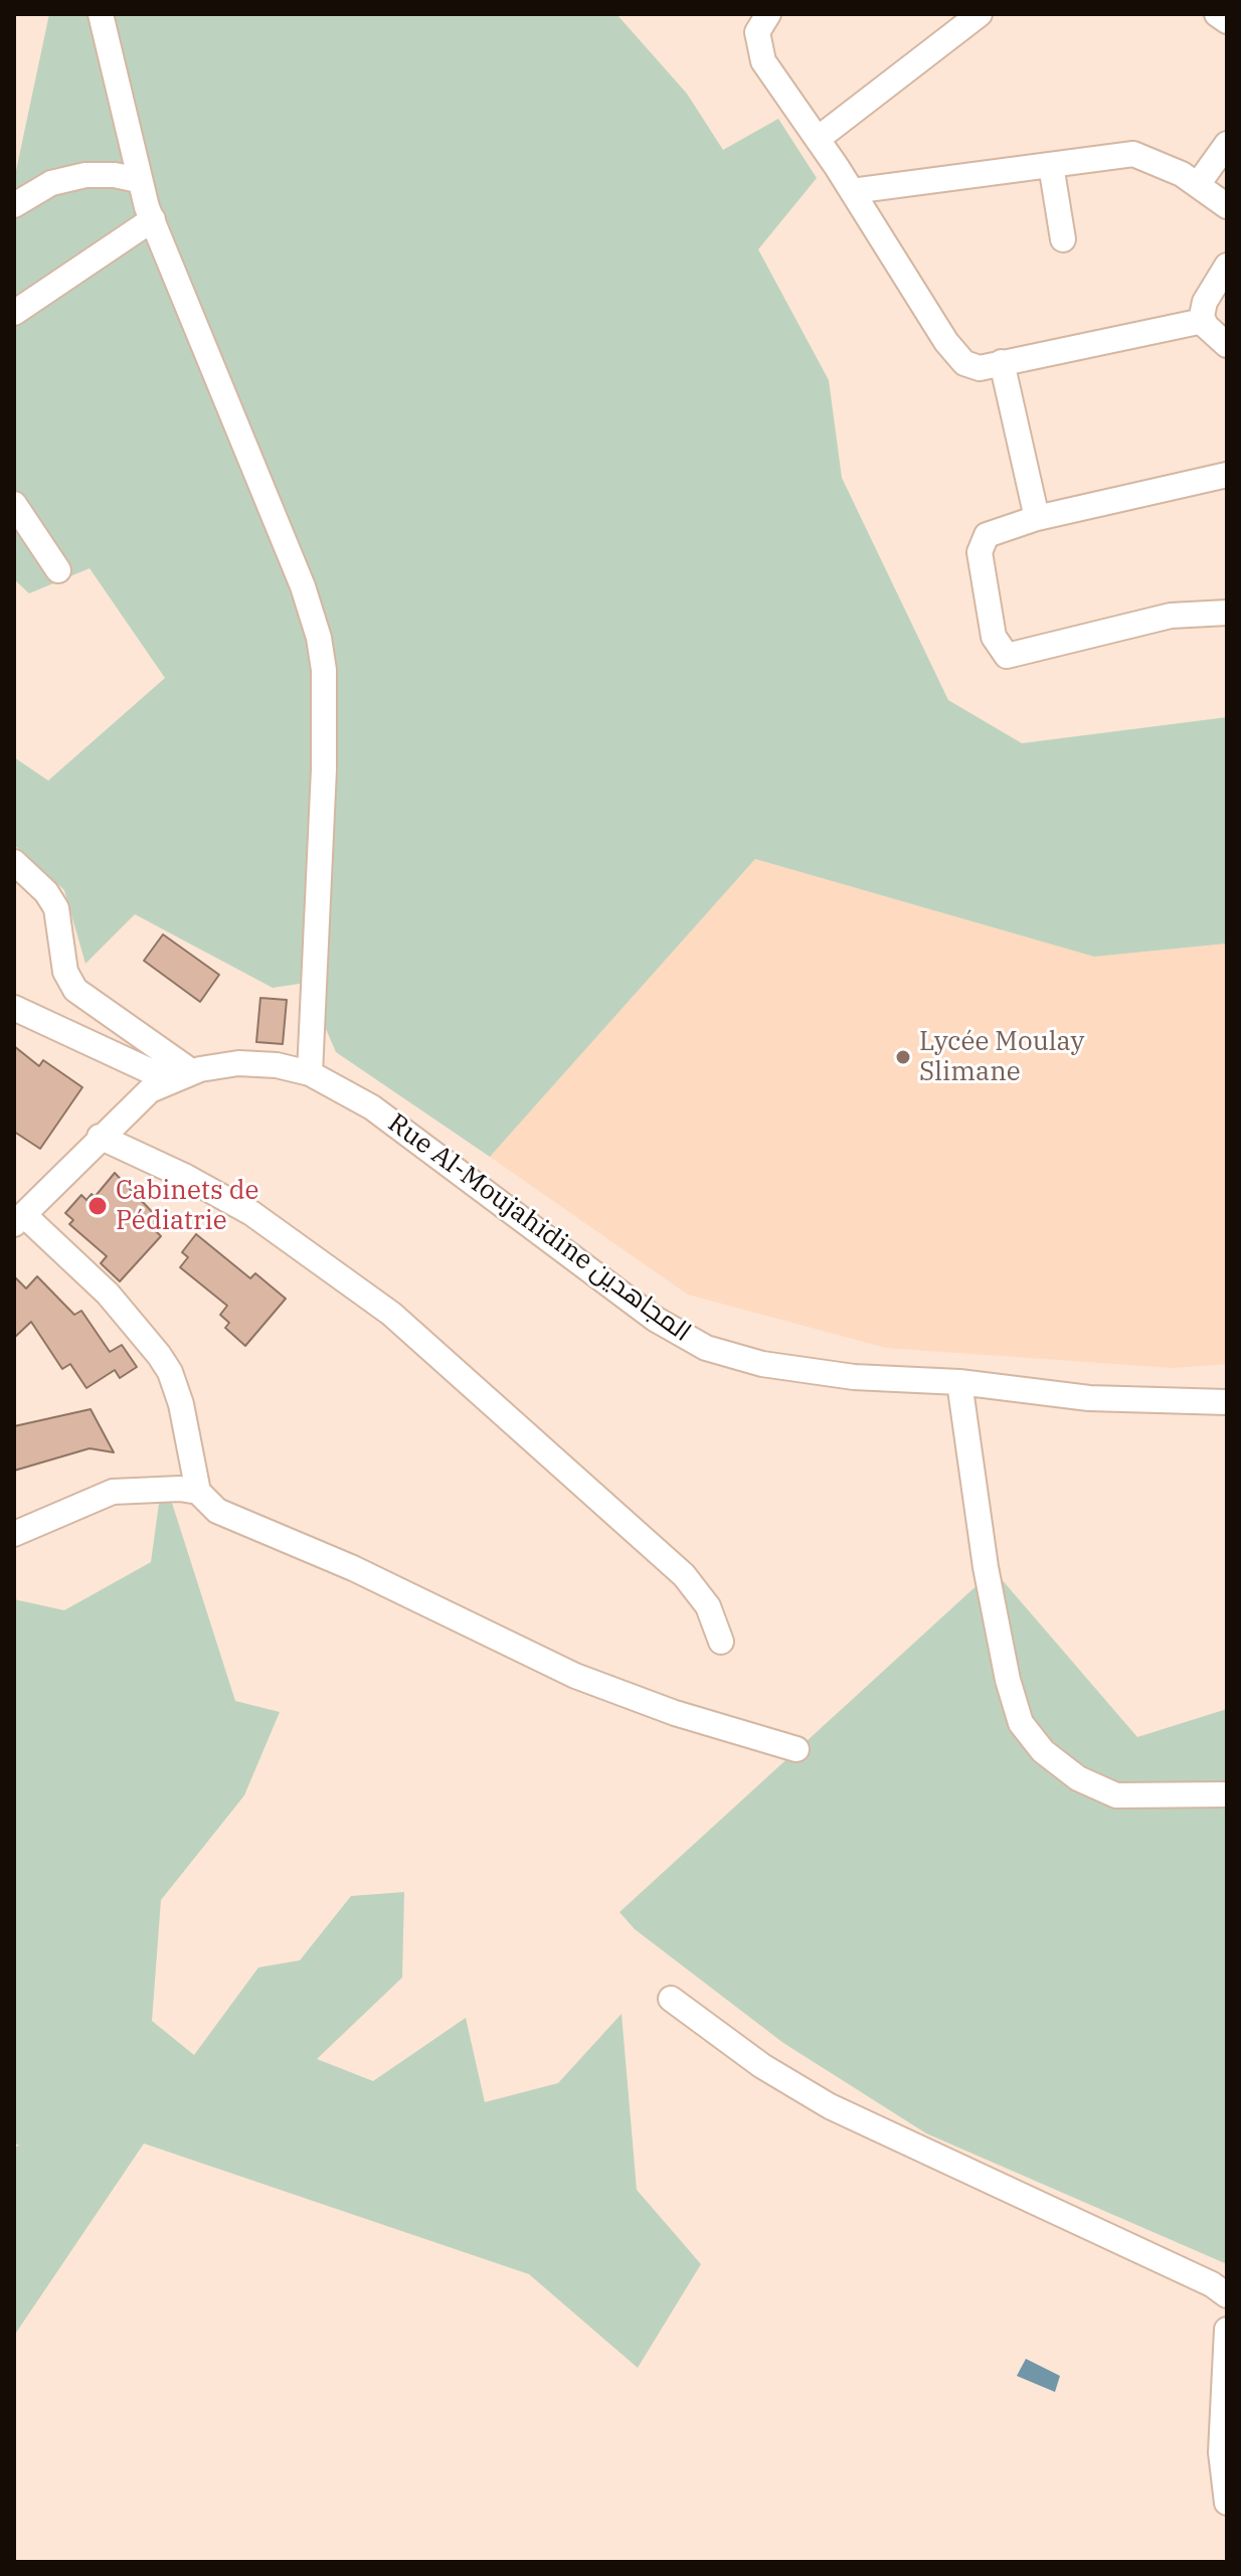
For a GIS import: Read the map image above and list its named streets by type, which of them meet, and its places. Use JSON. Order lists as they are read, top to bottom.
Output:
{
  "streets": {
    "street": ["Rue Al-Moujahidine المجاهدين"]
  },
  "places": ["Lycée Moulay Slimane", "Cabinets de Pédiatrie"]
}
